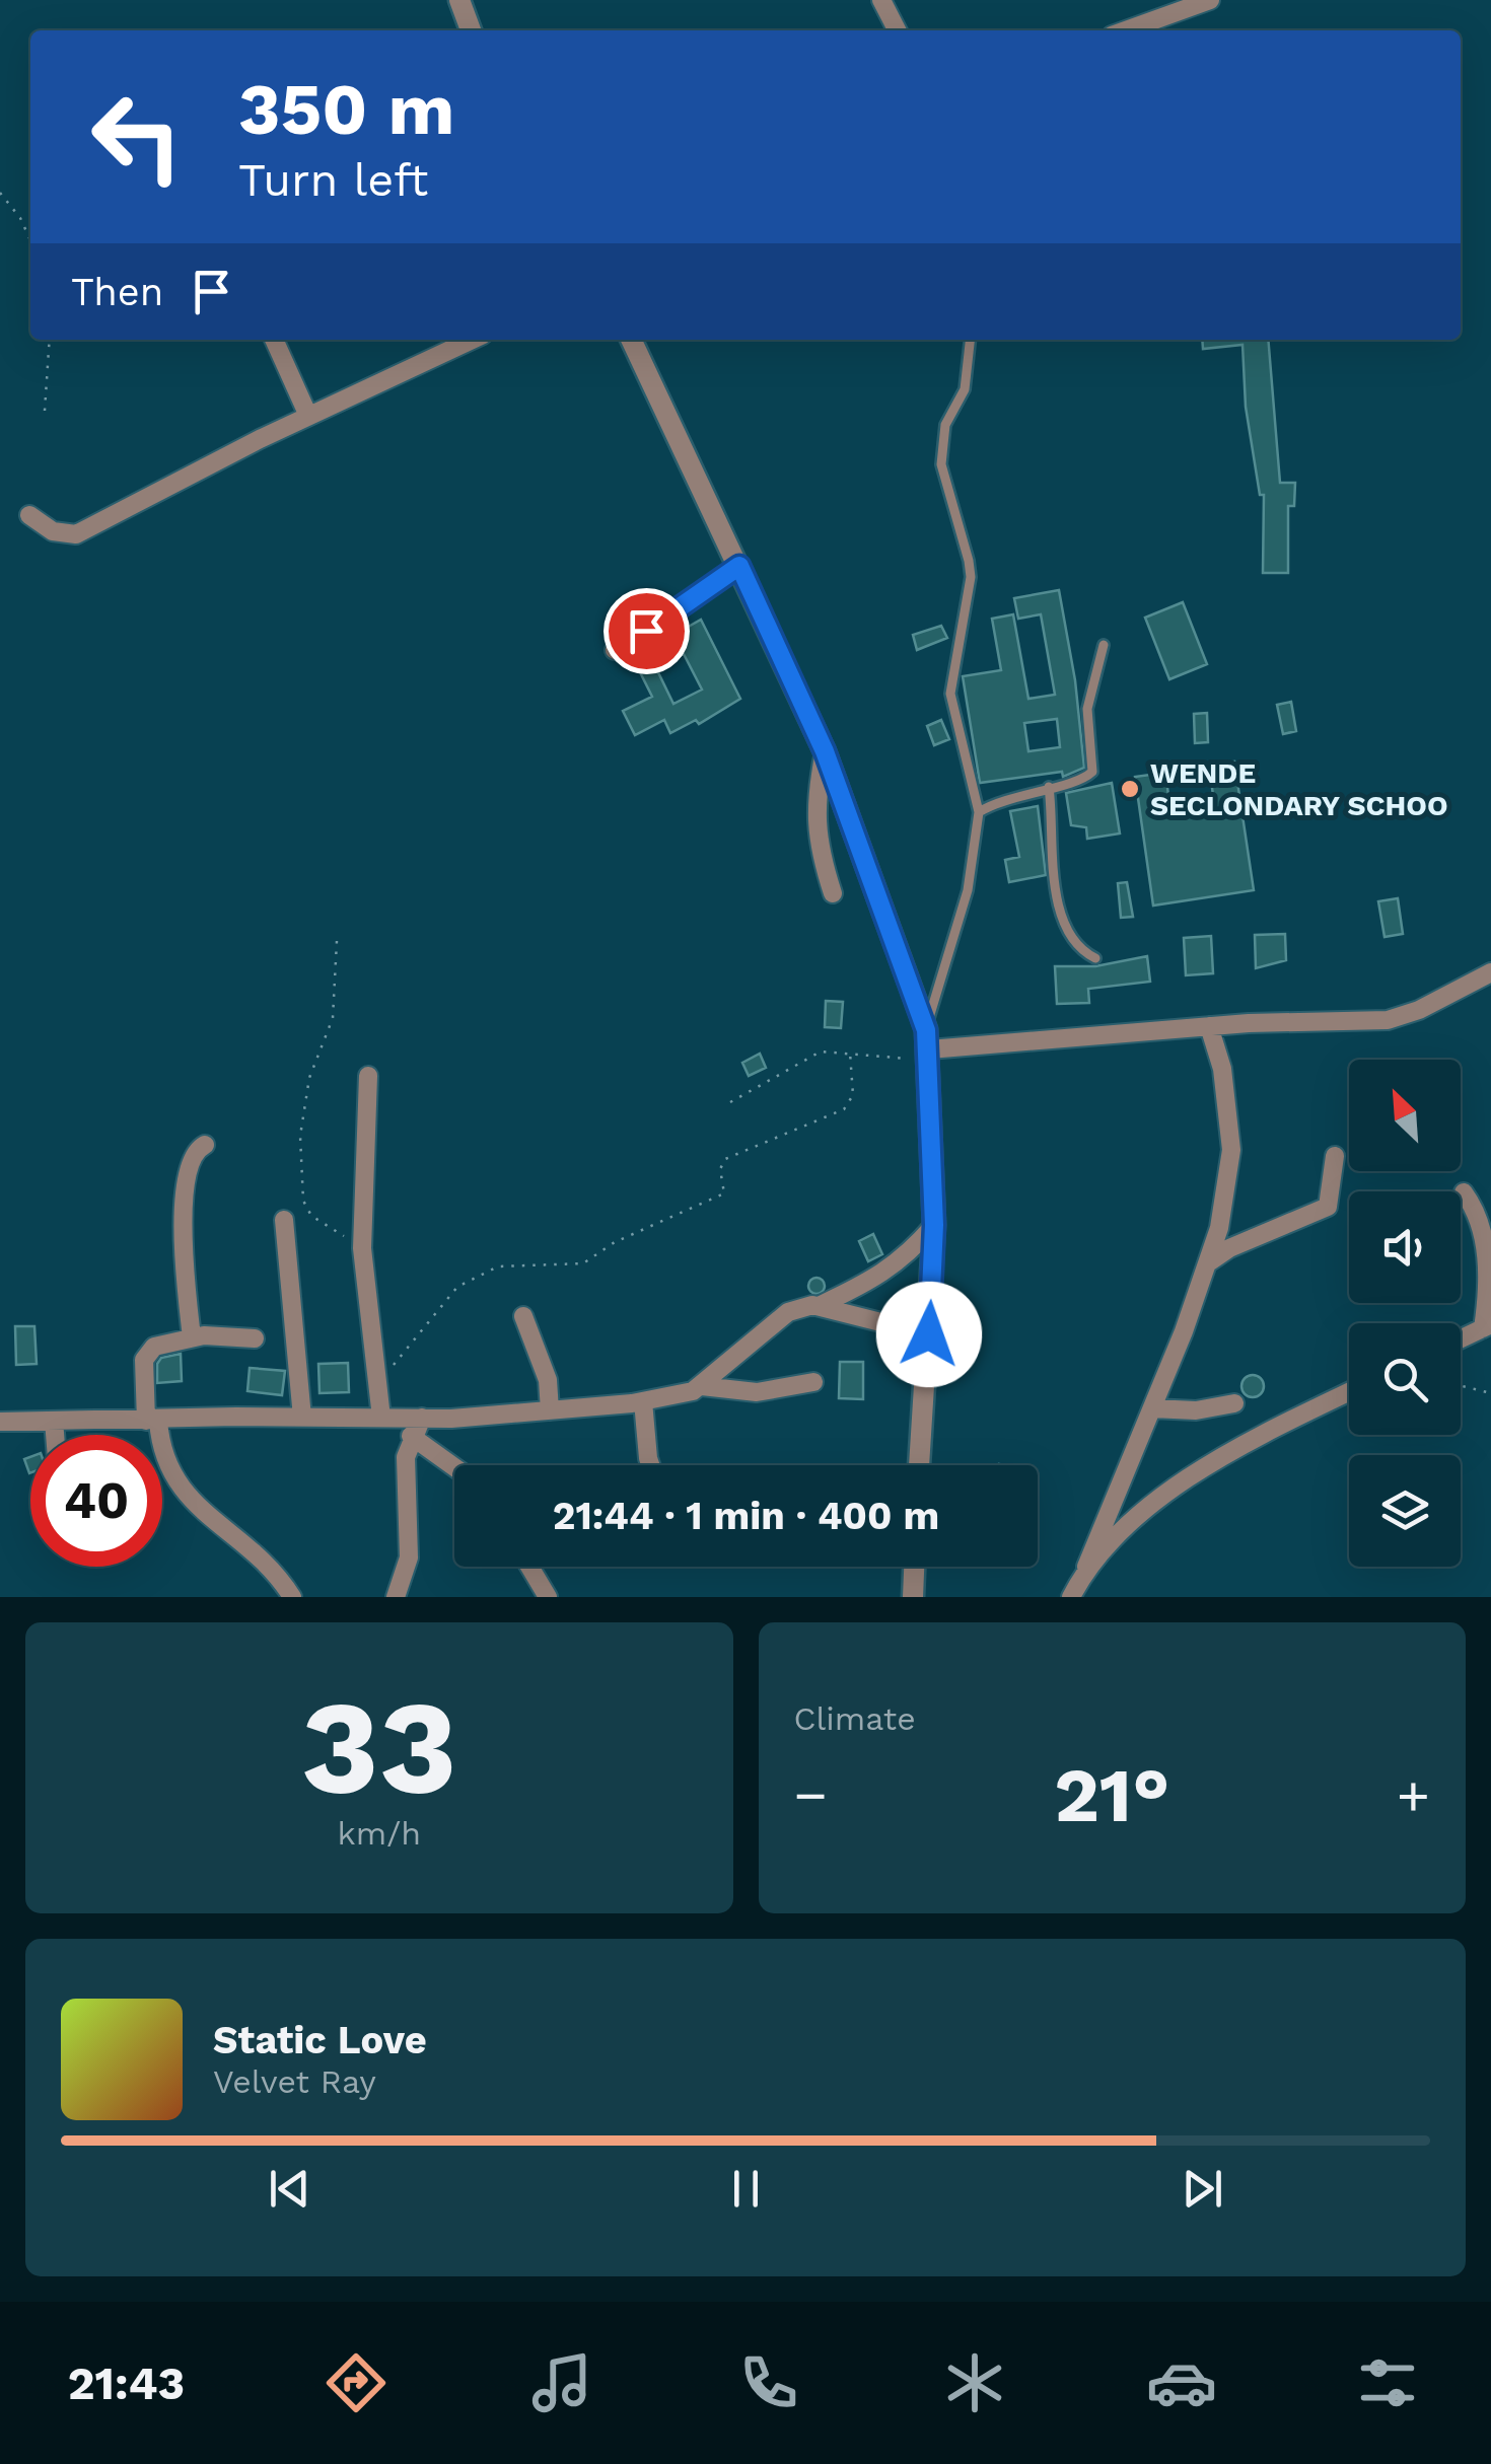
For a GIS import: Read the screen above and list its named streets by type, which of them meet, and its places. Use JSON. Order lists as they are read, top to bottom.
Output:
{
  "places": ["WENDE SECLONDARY SCHOO"],
  "north": "top left",
  "page": {
    "turn": ["350 m", "Turn left"],
    "then": "Then",
    "limit": "40",
    "trip": "21:44 · 1 min · 400 m",
    "tile": [
      ["33", "km/h"],
      "Climate"
    ],
    "heat": ["−", "21°", "+"],
    "song": ["Static Love", "Velvet Ray"],
    "tabs": "21:43"
  }
}
